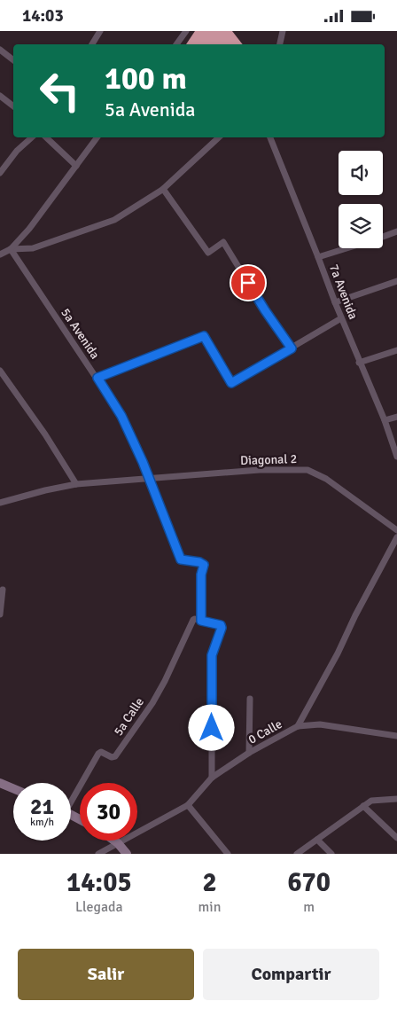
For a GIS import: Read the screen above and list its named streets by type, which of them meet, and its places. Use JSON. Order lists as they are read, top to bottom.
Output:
{
  "streets": {
    "street": [
      "7a Avenida",
      "5a Avenida",
      "Diagonal 2",
      "5a Calle",
      "0 Calle"
    ]
  },
  "crossings": [
    ["5a Avenida", "Diagonal 2"],
    ["5a Avenida", "5a Calle"]
  ],
  "page": {
    "status": "14:03",
    "turn": ["100 m", "5a Avenida"],
    "speed": "21 km/h",
    "limit": "30",
    "eta": [
      "14:05",
      "Llegada",
      "2",
      "min",
      "670",
      "m"
    ],
    "buttons": ["Salir", "Compartir"]
  }
}
